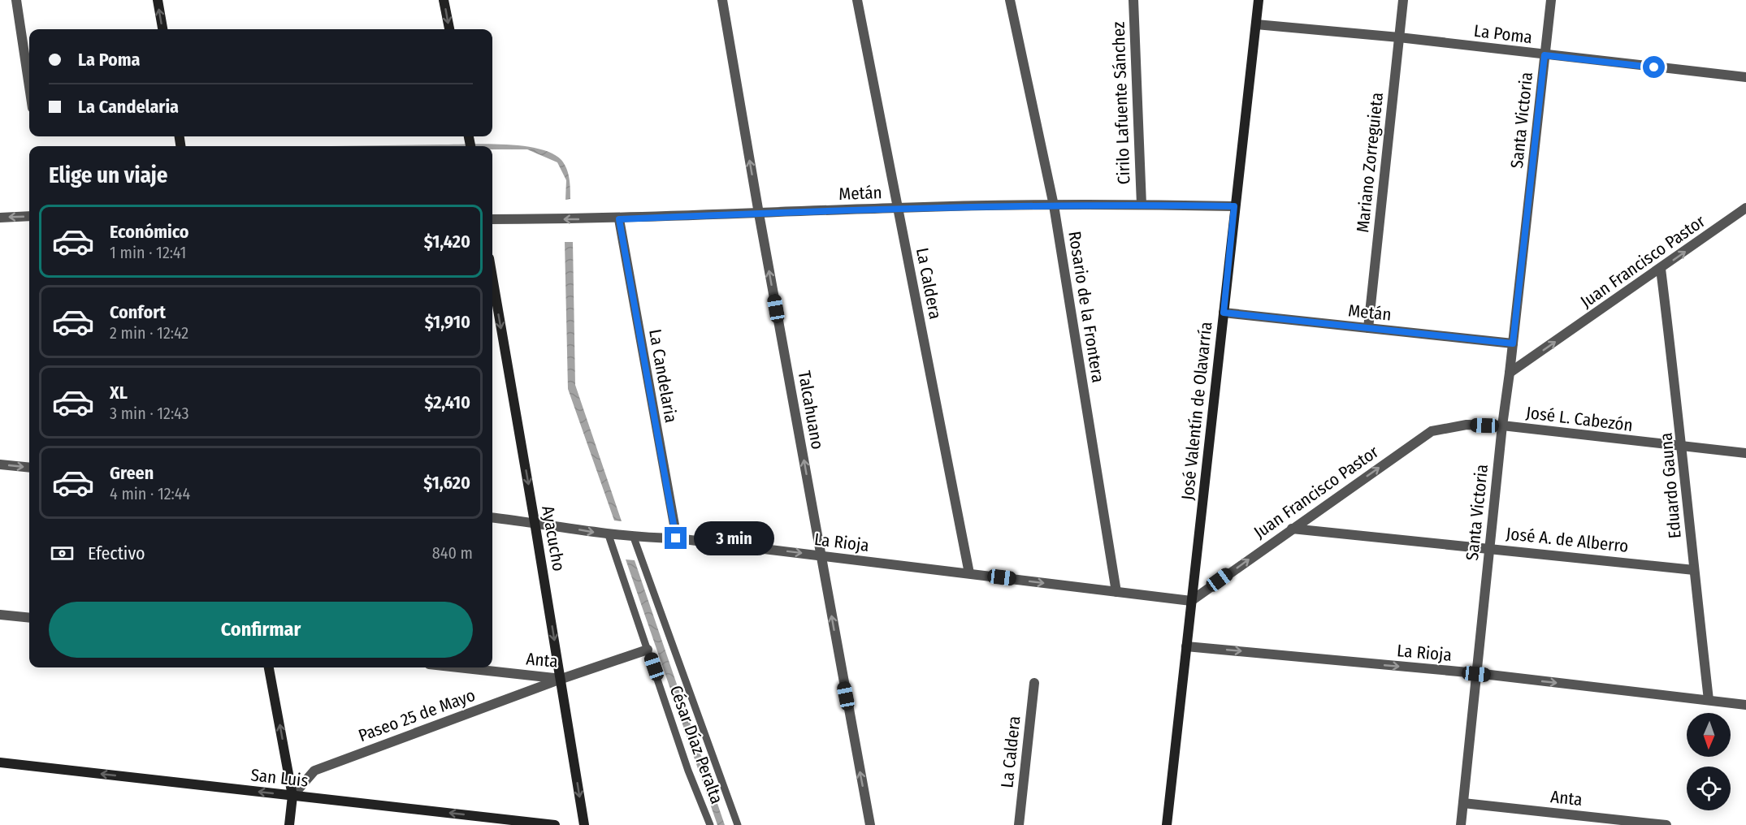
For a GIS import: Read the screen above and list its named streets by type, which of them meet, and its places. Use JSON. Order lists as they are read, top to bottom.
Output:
{
  "streets": {
    "street": [
      "La Poma",
      "Cirilo Lafuente Sánchez",
      "Santa Victoria",
      "Mariano Zorreguieta",
      "Metán",
      "Juan Francisco Pastor",
      "La Caldera",
      "Rosario de la Frontera",
      "La Candelaria",
      "Talcahuano",
      "José Valentín de Olavarría",
      "José L. Cabezón",
      "Eduardo Gauna",
      "Ayacucho",
      "José A. de Alberro",
      "La Rioja",
      "Anta",
      "Paseo 25 de Mayo",
      "San Luis"
    ],
    "lane": ["César Díaz Peralta"]
  },
  "crossings": [
    ["La Poma", "Santa Victoria"],
    ["La Poma", "Mariano Zorreguieta"],
    ["La Poma", "José Valentín de Olavarría"],
    ["Cirilo Lafuente Sánchez", "Metán"],
    ["Santa Victoria", "Metán"],
    ["Santa Victoria", "Juan Francisco Pastor"],
    ["Santa Victoria", "José L. Cabezón"],
    ["Santa Victoria", "José A. de Alberro"],
    ["Santa Victoria", "La Rioja"],
    ["Santa Victoria", "Anta"],
    ["Mariano Zorreguieta", "Metán"],
    ["Metán", "La Caldera"],
    ["Metán", "Rosario de la Frontera"],
    ["Metán", "La Candelaria"],
    ["Metán", "Talcahuano"],
    ["Metán", "José Valentín de Olavarría"],
    ["Juan Francisco Pastor", "José Valentín de Olavarría"],
    ["Juan Francisco Pastor", "José L. Cabezón"],
    ["Juan Francisco Pastor", "Eduardo Gauna"],
    ["Juan Francisco Pastor", "José A. de Alberro"],
    ["Juan Francisco Pastor", "La Rioja"],
    ["La Caldera", "La Rioja"],
    ["Rosario de la Frontera", "La Rioja"],
    ["La Candelaria", "La Rioja"],
    ["Talcahuano", "La Rioja"],
    ["José Valentín de Olavarría", "La Rioja"],
    ["José L. Cabezón", "Eduardo Gauna"],
    ["Eduardo Gauna", "José A. de Alberro"],
    ["Eduardo Gauna", "La Rioja"],
    ["Ayacucho", "La Rioja"],
    ["Ayacucho", "Anta"],
    ["Ayacucho", "Paseo 25 de Mayo"],
    ["La Rioja", "César Díaz Peralta"],
    ["Anta", "Paseo 25 de Mayo"],
    ["Anta", "César Díaz Peralta"],
    ["Paseo 25 de Mayo", "San Luis"]
  ],
  "one_way": [
    "Juan Francisco Pastor",
    "Talcahuano",
    "Ayacucho",
    "La Rioja",
    "San Luis"
  ],
  "north": "bottom",
  "page": {
    "banner": ["La Poma", "La Candelaria"],
    "heading": "Elige un viaje",
    "list": [
      {
        "name": "Económico",
        "note": "1 min · 12:41",
        "value": "$1,420"
      },
      {
        "name": "Confort",
        "note": "2 min · 12:42",
        "value": "$1,910"
      },
      {
        "name": "XL",
        "note": "3 min · 12:43",
        "value": "$2,410"
      },
      {
        "name": "Green",
        "note": "4 min · 12:44",
        "value": "$1,620"
      }
    ],
    "bubble": "3 min",
    "pay": ["Efectivo", "840 m"],
    "buttons": "Confirmar"
  }
}
